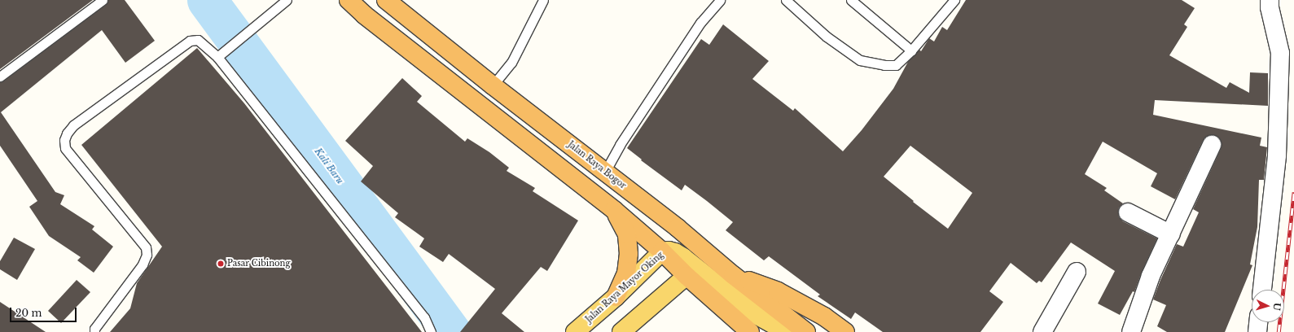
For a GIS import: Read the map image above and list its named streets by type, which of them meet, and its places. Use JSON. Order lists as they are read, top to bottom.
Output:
{
  "streets": {
    "highway": ["Jalan Raya Bogor"],
    "main road": ["Jalan Raya Mayor Oking"]
  },
  "water": ["Kali Baru"],
  "places": ["Pasar Cibinong"],
  "scale_bar": "20 m",
  "north": "right"
}
